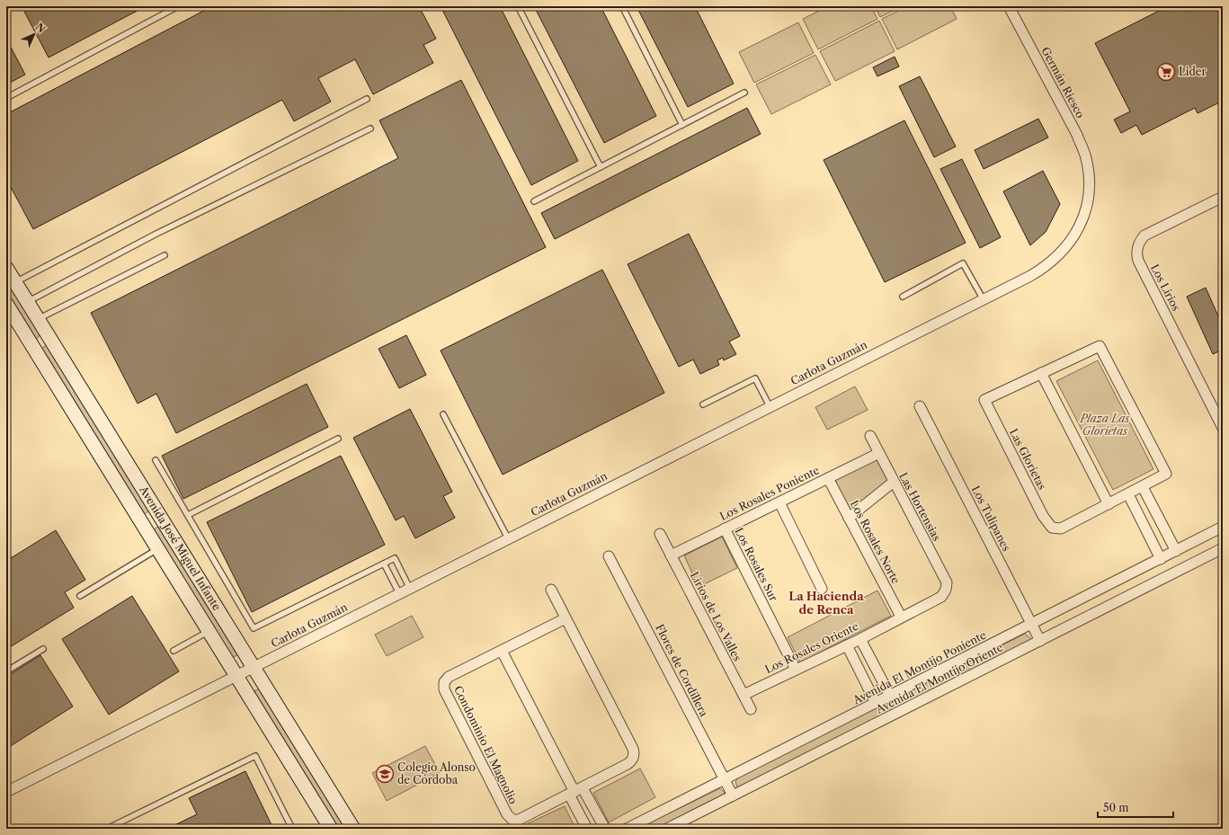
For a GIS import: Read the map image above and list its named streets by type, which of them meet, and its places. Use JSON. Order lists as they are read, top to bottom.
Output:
{
  "streets": {
    "street": [
      "Germán Riesco",
      "Los Lirios",
      "Carlota Guzmán",
      "Las Glorietas",
      "Los Rosales Poniente",
      "Las Hortensias",
      "Los Tulipanes",
      "Los Rosales Norte",
      "Avenida José Miguel Infante",
      "Los Rosales Sur",
      "Lirios de Los Valles",
      "Los Rosales Oriente",
      "Avenida El Montijo Poniente",
      "Flores de Cordillera",
      "Avenida El Montijo Oriente",
      "Condominio El Magnolio"
    ]
  },
  "crossings": [
    ["Germán Riesco", "Carlota Guzmán"],
    ["Carlota Guzmán", "Avenida José Miguel Infante"],
    ["Los Rosales Poniente", "Las Hortensias"],
    ["Los Rosales Poniente", "Los Rosales Norte"],
    ["Los Rosales Poniente", "Los Rosales Sur"],
    ["Los Rosales Poniente", "Lirios de Los Valles"],
    ["Las Hortensias", "Los Rosales Oriente"],
    ["Los Tulipanes", "Avenida El Montijo Poniente"],
    ["Los Tulipanes", "Avenida El Montijo Oriente"],
    ["Los Rosales Norte", "Los Rosales Oriente"],
    ["Los Rosales Sur", "Los Rosales Oriente"],
    ["Lirios de Los Valles", "Los Rosales Oriente"],
    ["Avenida El Montijo Poniente", "Flores de Cordillera"],
    ["Flores de Cordillera", "Avenida El Montijo Oriente"]
  ],
  "districts": ["La Hacienda de Renca"],
  "parks": ["Plaza Las Glorietas"],
  "places": {
    "supermarket": ["Lider"],
    "school or university": ["Colegio Alonso de Córdoba"]
  },
  "scale_bar": "50 m",
  "north": "top right"
}
